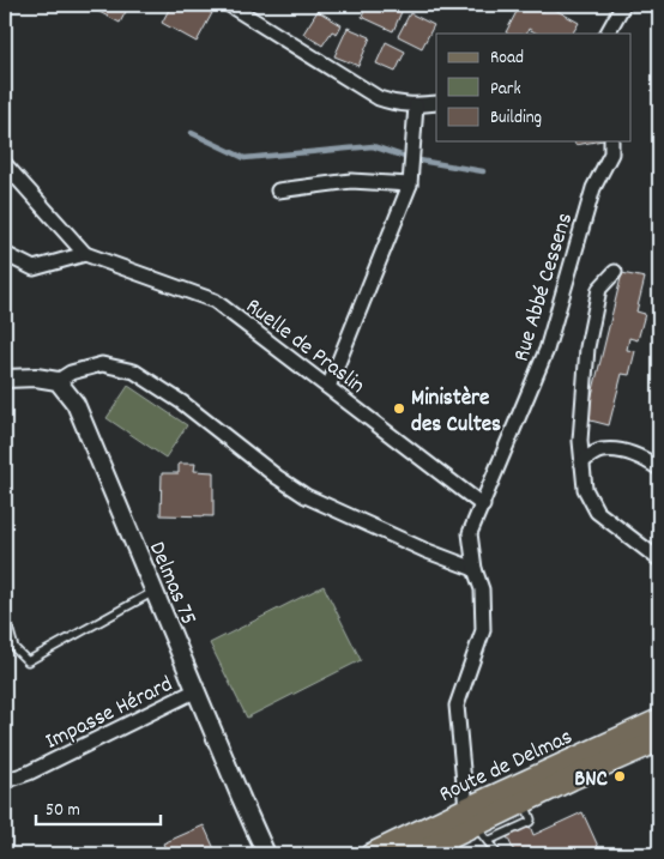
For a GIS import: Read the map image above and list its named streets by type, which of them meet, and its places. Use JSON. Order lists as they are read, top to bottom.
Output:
{
  "streets": {
    "main road": ["Route de Delmas"],
    "street": [
      "Rue Abbé Cessens",
      "Ruelle de Praslin",
      "Delmas 75",
      "Impasse Hérard"
    ]
  },
  "crossings": [
    ["Rue Abbé Cessens", "Ruelle de Praslin"],
    ["Rue Abbé Cessens", "Route de Delmas"],
    ["Delmas 75", "Impasse Hérard"]
  ],
  "places": ["Ministère des Cultes", "BNC"],
  "legend": ["Road", "Park", "Building"],
  "scale_bar": "50 m"
}
